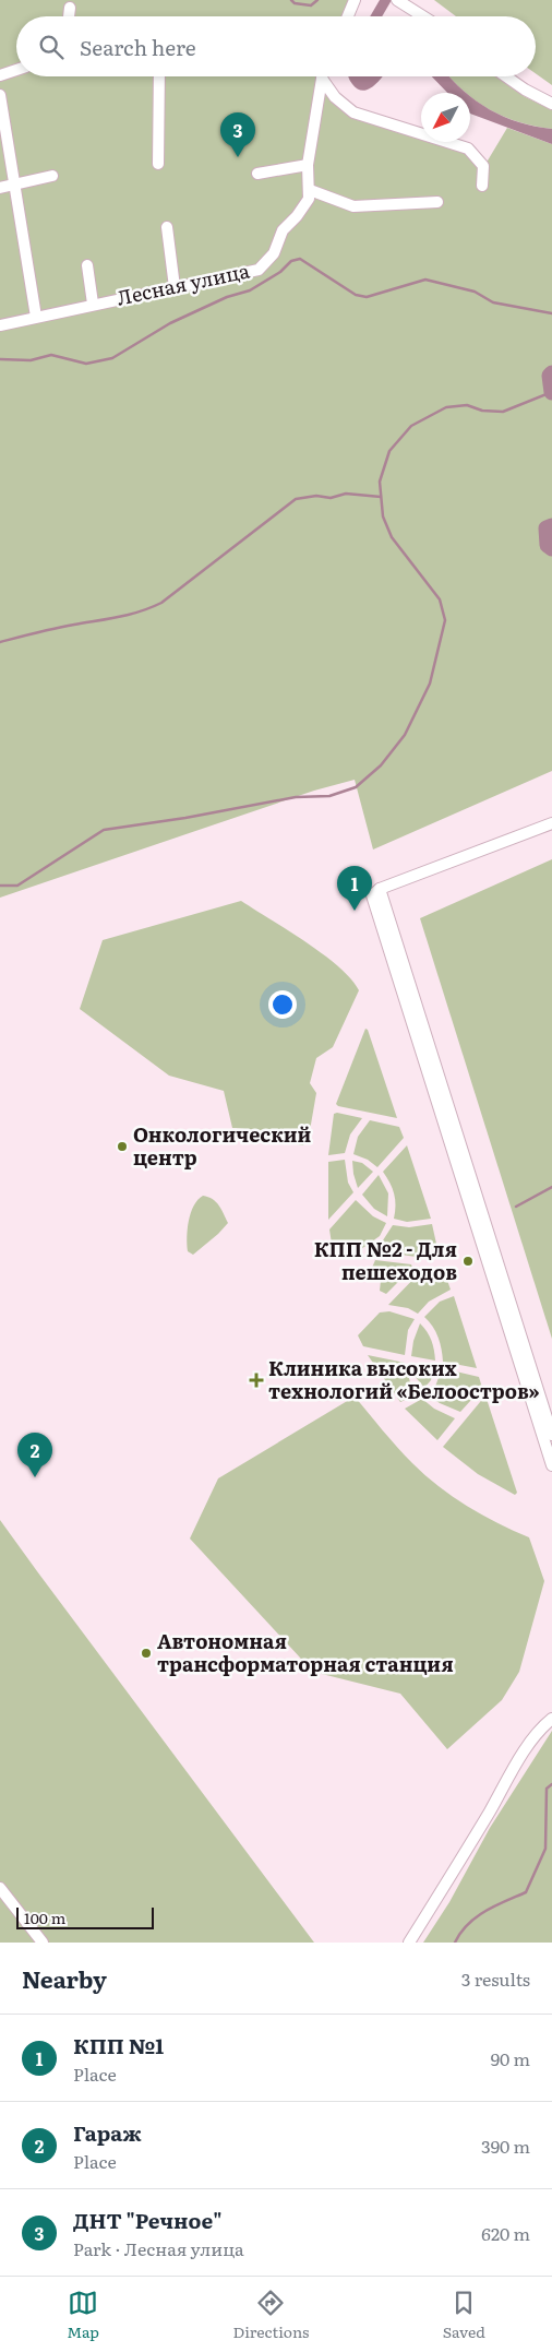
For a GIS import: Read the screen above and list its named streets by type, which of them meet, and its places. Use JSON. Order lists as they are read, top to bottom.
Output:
{
  "streets": {
    "street": ["Лесная улица"]
  },
  "places": {
    "other": ["Онкологический центр", "КПП №2 - Для пешеходов", "Автономная трансформаторная станция"],
    "health": ["Клиника высоких технологий «Белоостров»"]
  },
  "scale_bar": "100 m",
  "north": "bottom left",
  "page": {
    "search": "Search here",
    "pins": ["3", "1", "2"],
    "scale": "100 m",
    "heading": ["Nearby", "3 results"],
    "list": [
      {
        "mark": "1",
        "name": "КПП №1",
        "note": "Place",
        "value": "90 m"
      },
      {
        "mark": "2",
        "name": "Гараж",
        "note": "Place",
        "value": "390 m"
      },
      {
        "mark": "3",
        "name": "ДНТ \"Речное\"",
        "note": "Park · Лесная улица",
        "value": "620 m"
      }
    ],
    "nav": ["Map", "Directions", "Saved"]
  }
}
